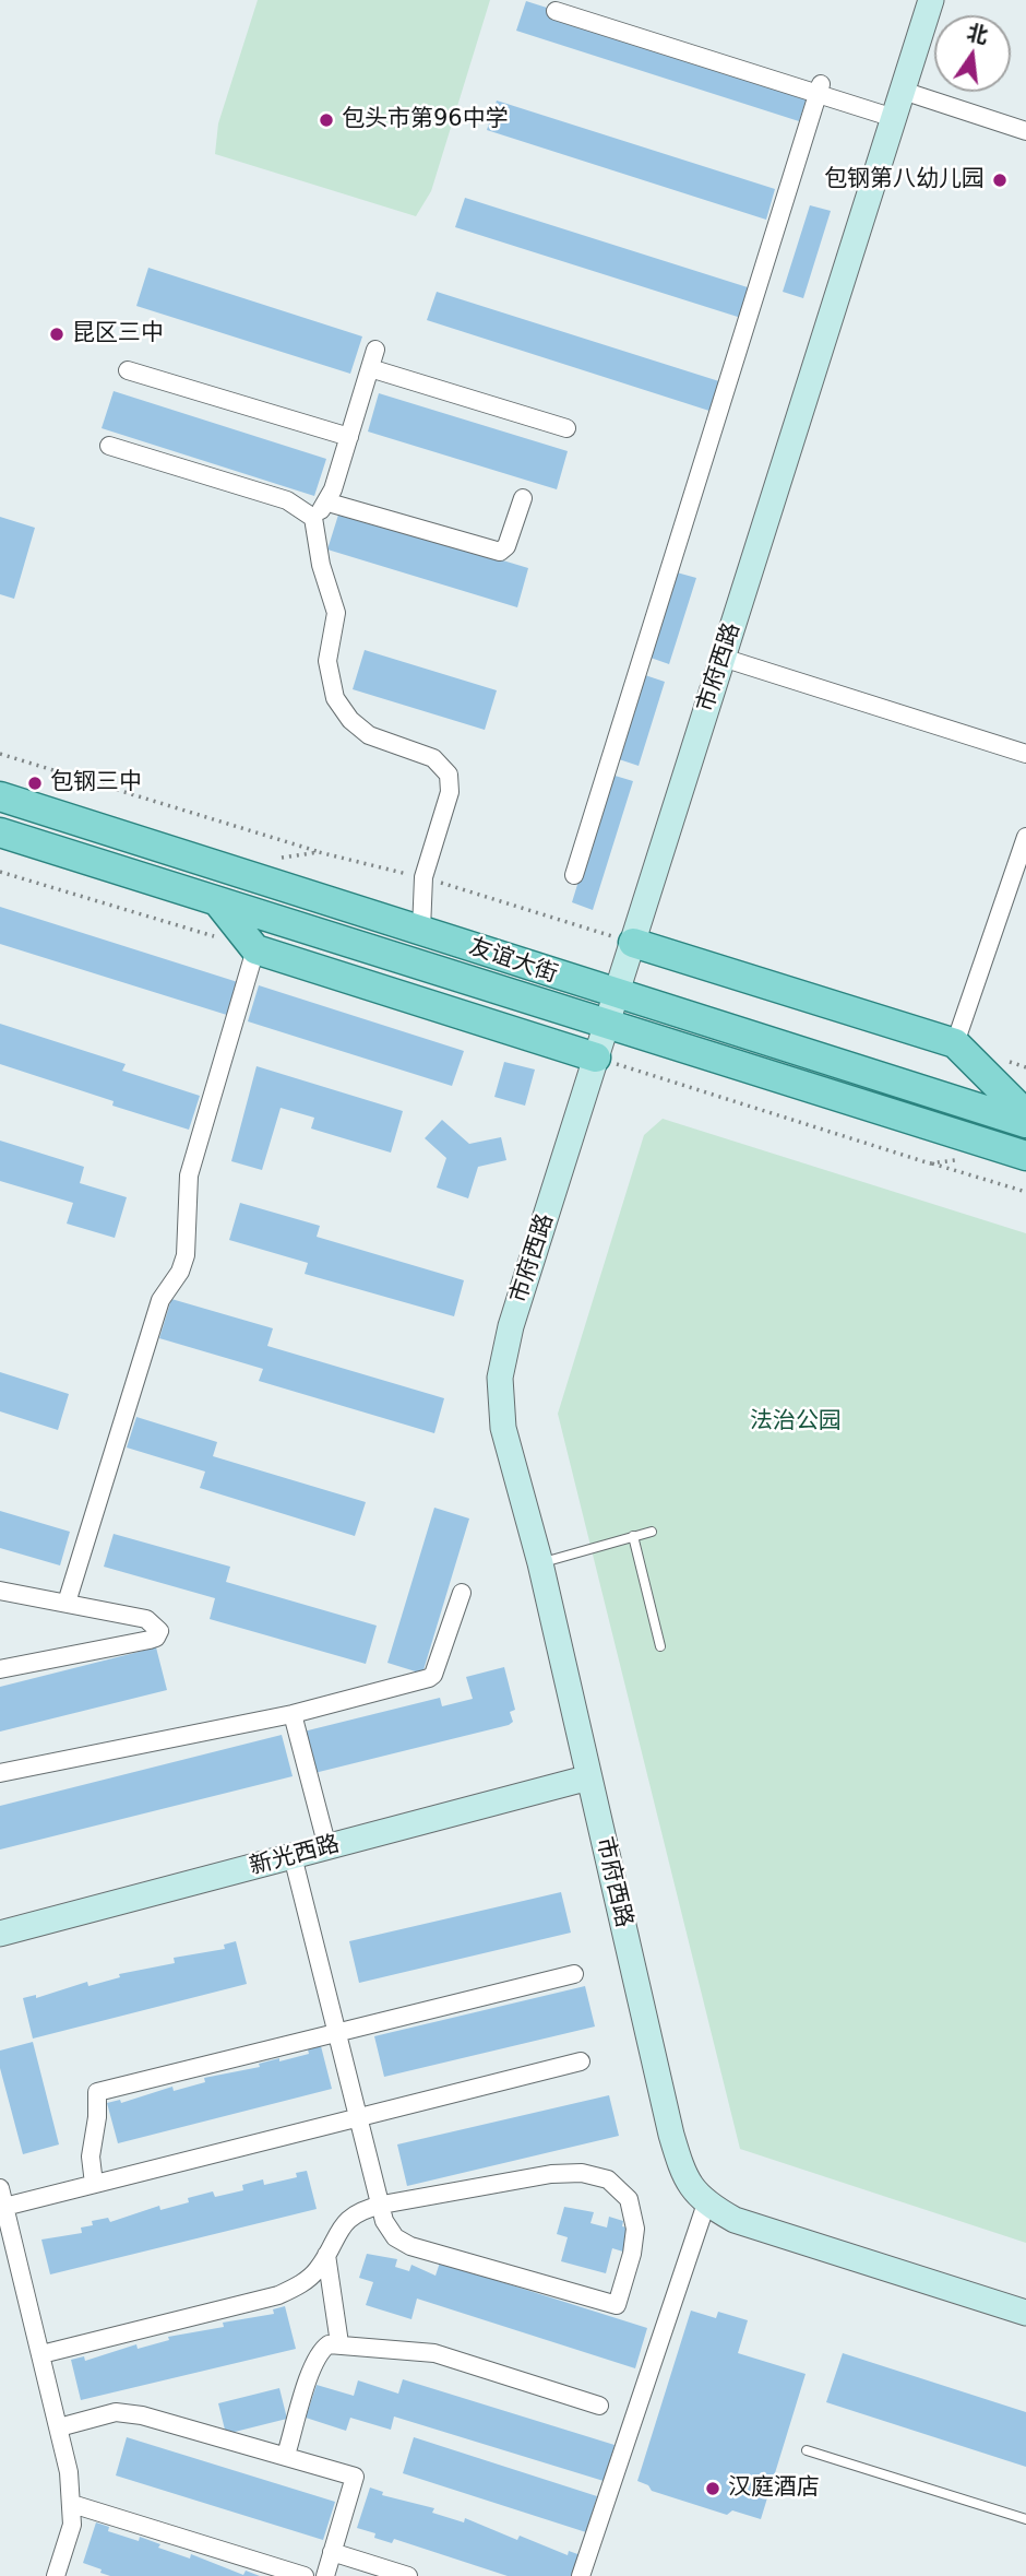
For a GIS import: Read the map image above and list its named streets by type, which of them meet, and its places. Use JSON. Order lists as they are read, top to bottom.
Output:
{
  "streets": {
    "main road": ["友谊大街"],
    "street": ["市府西路", "新光西路"]
  },
  "crossings": [
    ["市府西路", "友谊大街"],
    ["市府西路", "新光西路"]
  ],
  "parks": ["法治公园"],
  "places": [
    "包头市第96中学",
    "包钢第八幼儿园",
    "昆区三中",
    "包钢三中",
    "汉庭酒店"
  ],
  "north": "top"
}
